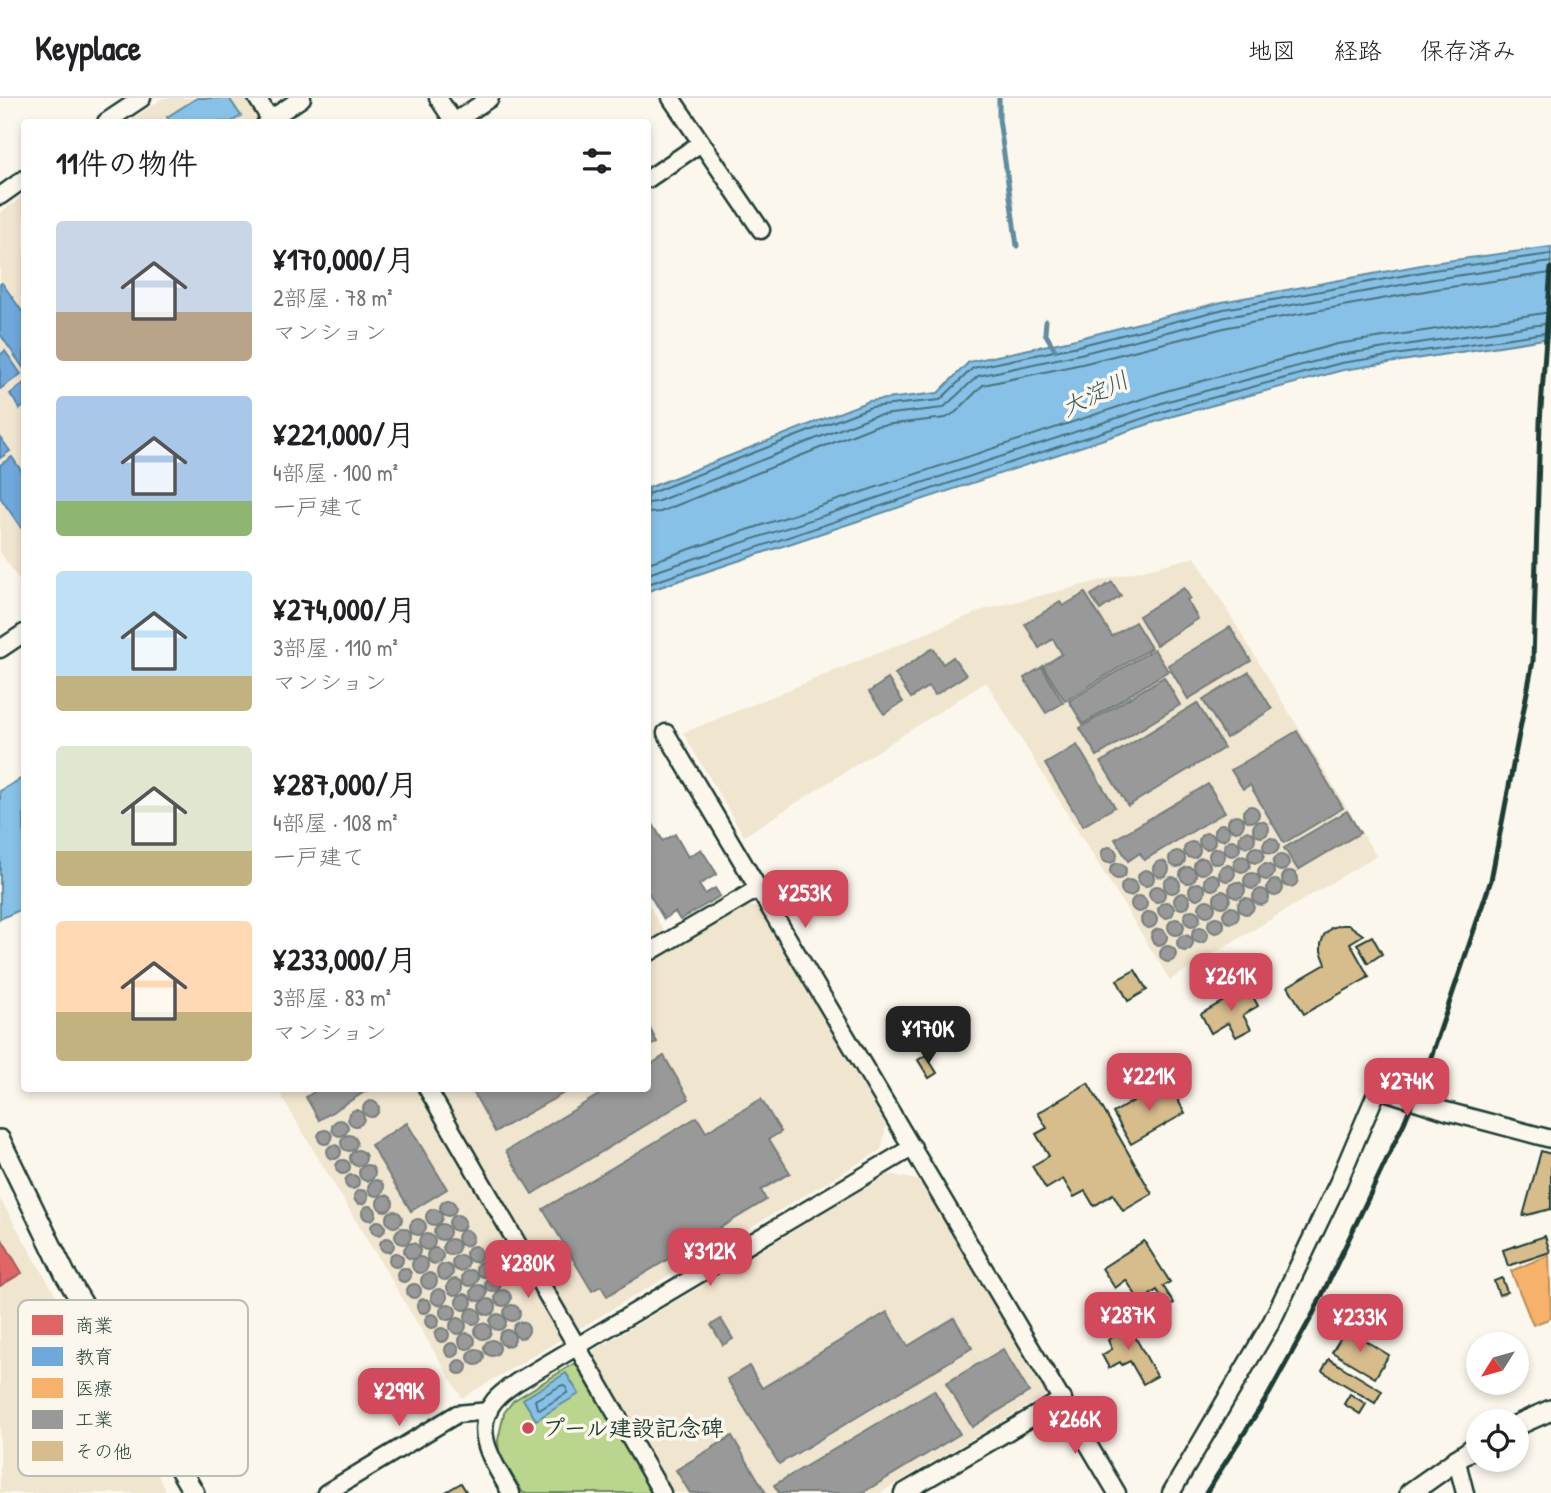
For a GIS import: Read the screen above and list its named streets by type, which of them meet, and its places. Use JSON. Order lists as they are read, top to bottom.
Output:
{
  "water": ["大淀川"],
  "places": ["プール建設記念碑"],
  "legend": [
    "商業",
    "教育",
    "医療",
    "工業",
    "その他"
  ],
  "north": "bottom left",
  "page": {
    "header": "Keyplace",
    "nav": ["地図", "経路", "保存済み"],
    "heading": "11件の物件",
    "list": [
      {
        "name": "¥170,000/月",
        "note": "2部屋 · 78 m² · マンション"
      },
      {
        "name": "¥221,000/月",
        "note": "4部屋 · 100 m² · 一戸建て"
      },
      {
        "name": "¥274,000/月",
        "note": "3部屋 · 110 m² · マンション"
      },
      {
        "name": "¥287,000/月",
        "note": "4部屋 · 108 m² · 一戸建て"
      },
      {
        "name": "¥233,000/月",
        "note": "3部屋 · 83 m² · マンション"
      }
    ],
    "price": [
      "¥253K",
      "¥261K",
      "¥170K",
      "¥221K",
      "¥274K",
      "¥312K",
      "¥280K",
      "¥287K",
      "¥233K",
      "¥299K",
      "¥266K"
    ]
  }
}
